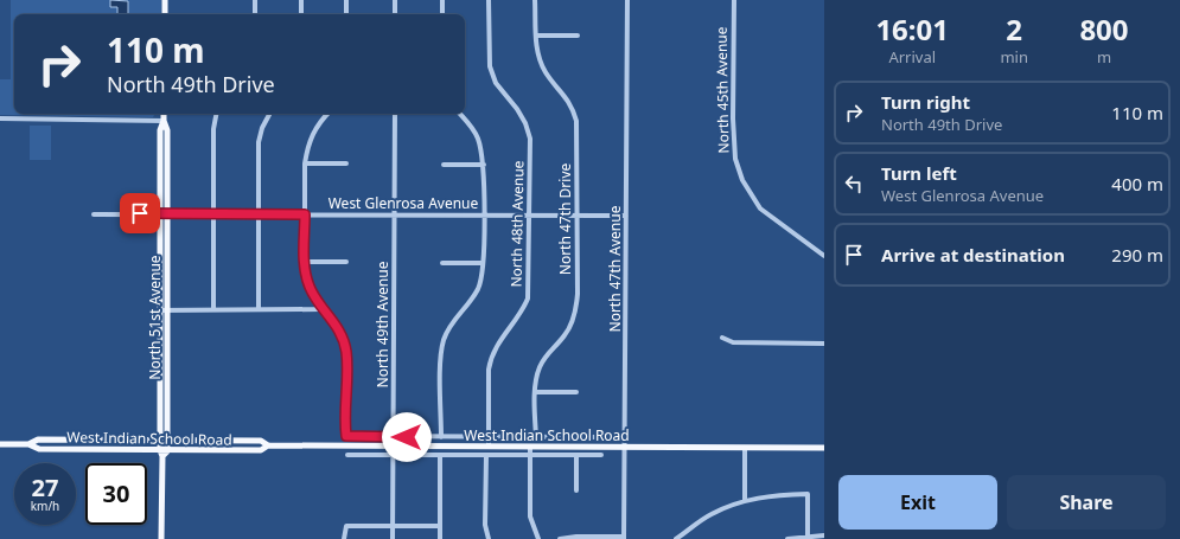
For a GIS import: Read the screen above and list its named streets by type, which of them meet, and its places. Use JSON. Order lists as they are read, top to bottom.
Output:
{
  "streets": {
    "main road": ["North 51st Avenue", "West Indian School Road"],
    "street": [
      "North 45th Avenue",
      "West Glenrosa Avenue",
      "North 47th Drive",
      "North 48th Avenue",
      "North 47th Avenue",
      "North 49th Avenue"
    ]
  },
  "crossings": [
    ["West Glenrosa Avenue", "North 47th Drive"],
    ["West Glenrosa Avenue", "North 48th Avenue"],
    ["West Glenrosa Avenue", "North 47th Avenue"],
    ["West Glenrosa Avenue", "North 51st Avenue"],
    ["West Glenrosa Avenue", "North 49th Avenue"],
    ["North 47th Drive", "West Indian School Road"],
    ["North 48th Avenue", "West Indian School Road"],
    ["North 47th Avenue", "West Indian School Road"],
    ["North 51st Avenue", "West Indian School Road"],
    ["North 49th Avenue", "West Indian School Road"]
  ],
  "page": {
    "eta": [
      "16:01",
      "Arrival",
      "2",
      "min",
      "800",
      "m"
    ],
    "turn": ["110 m", "North 49th Drive"],
    "list": [
      {
        "name": "Turn right",
        "note": "North 49th Drive",
        "value": "110 m"
      },
      {
        "name": "Turn left",
        "note": "West Glenrosa Avenue",
        "value": "400 m"
      },
      {
        "name": "Arrive at destination",
        "value": "290 m"
      }
    ],
    "speed": "27 km/h",
    "limit": "30",
    "buttons": ["Exit", "Share"]
  }
}
